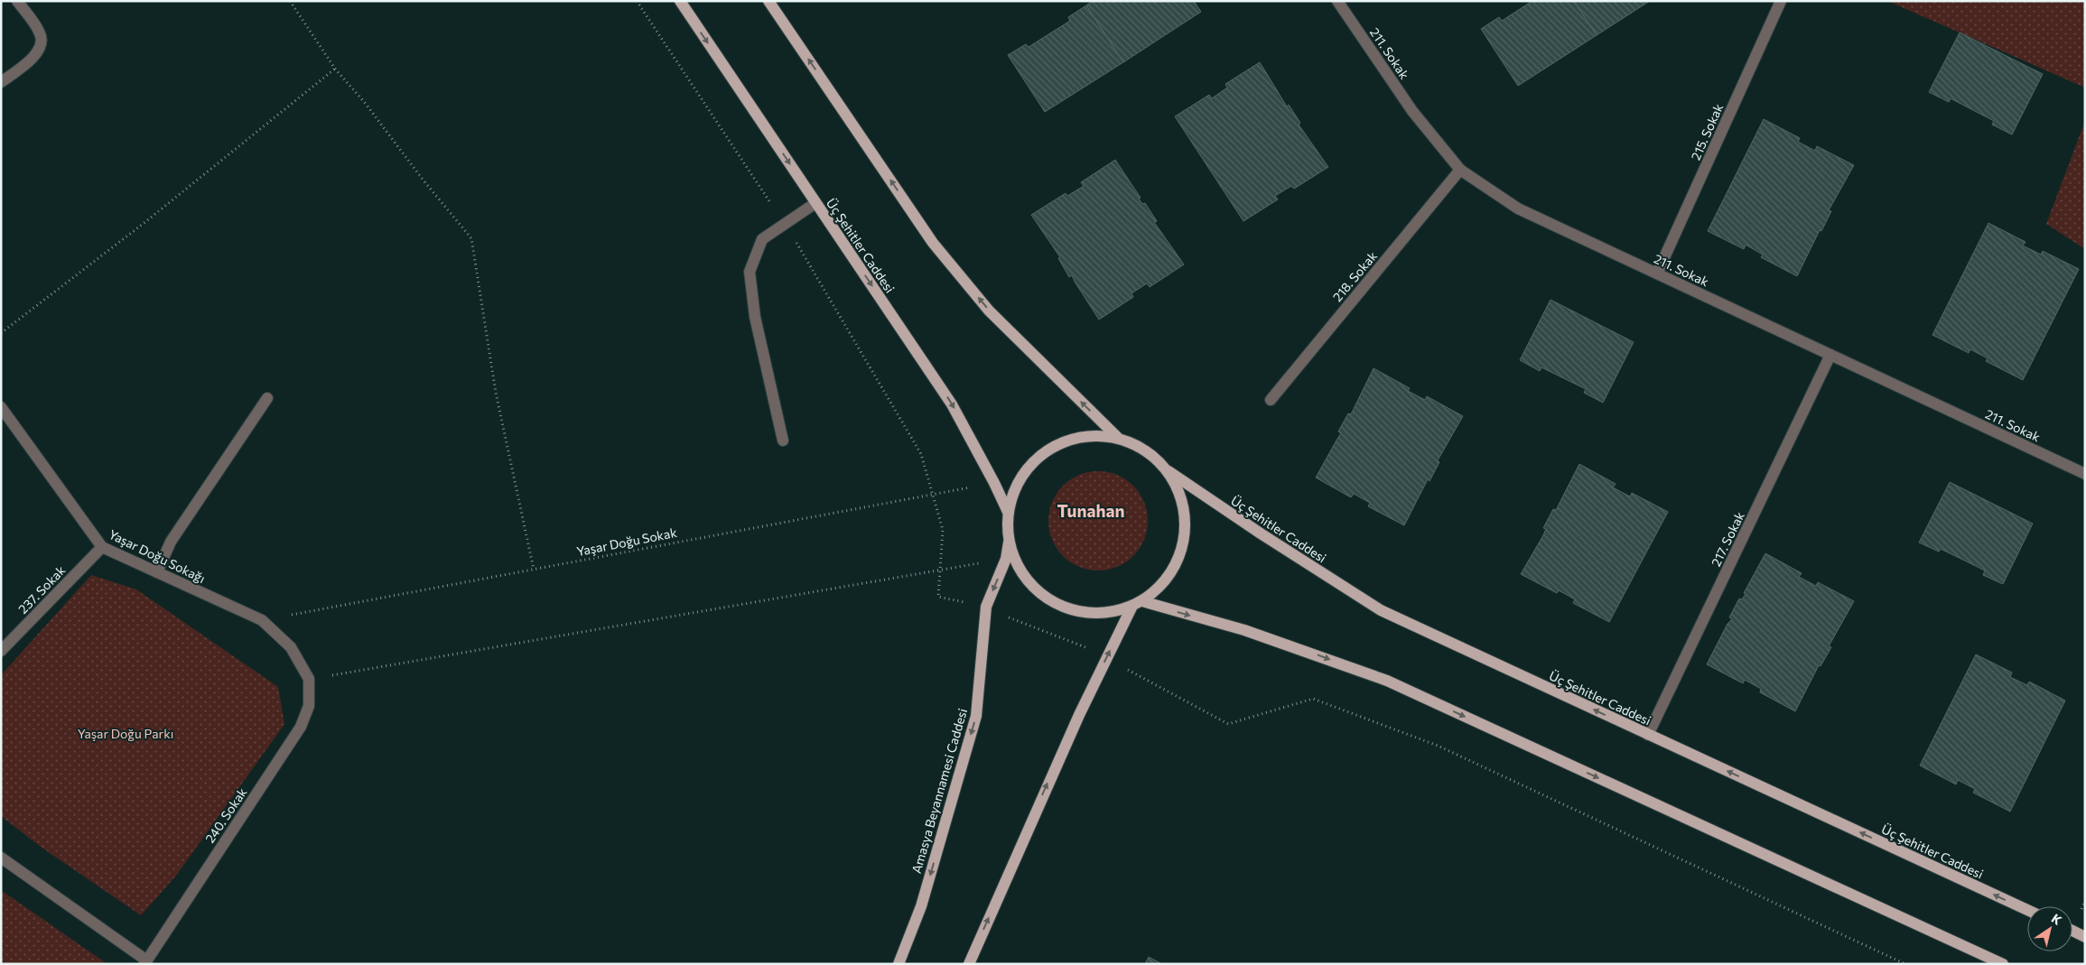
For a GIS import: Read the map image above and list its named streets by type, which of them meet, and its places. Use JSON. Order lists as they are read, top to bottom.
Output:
{
  "streets": {
    "main road": ["Üç Şehitler Caddesi", "Amasya Beyannamesi Caddesi"],
    "street": [
      "211. Sokak",
      "215. Sokak",
      "218. Sokak",
      "217. Sokak",
      "Yaşar Doğu Sokağı",
      "237. Sokak",
      "240. Sokak"
    ],
    "path": ["Yaşar Doğu Sokak"]
  },
  "crossings": [
    ["211. Sokak", "215. Sokak"],
    ["211. Sokak", "218. Sokak"],
    ["211. Sokak", "217. Sokak"],
    ["Üç Şehitler Caddesi", "217. Sokak"],
    ["Üç Şehitler Caddesi", "Yaşar Doğu Sokak"],
    ["Yaşar Doğu Sokak", "Yaşar Doğu Sokağı"],
    ["Yaşar Doğu Sokağı", "237. Sokak"],
    ["Yaşar Doğu Sokağı", "240. Sokak"]
  ],
  "districts": ["Tunahan"],
  "parks": ["Yaşar Doğu Parkı"],
  "north": "top right"
}
